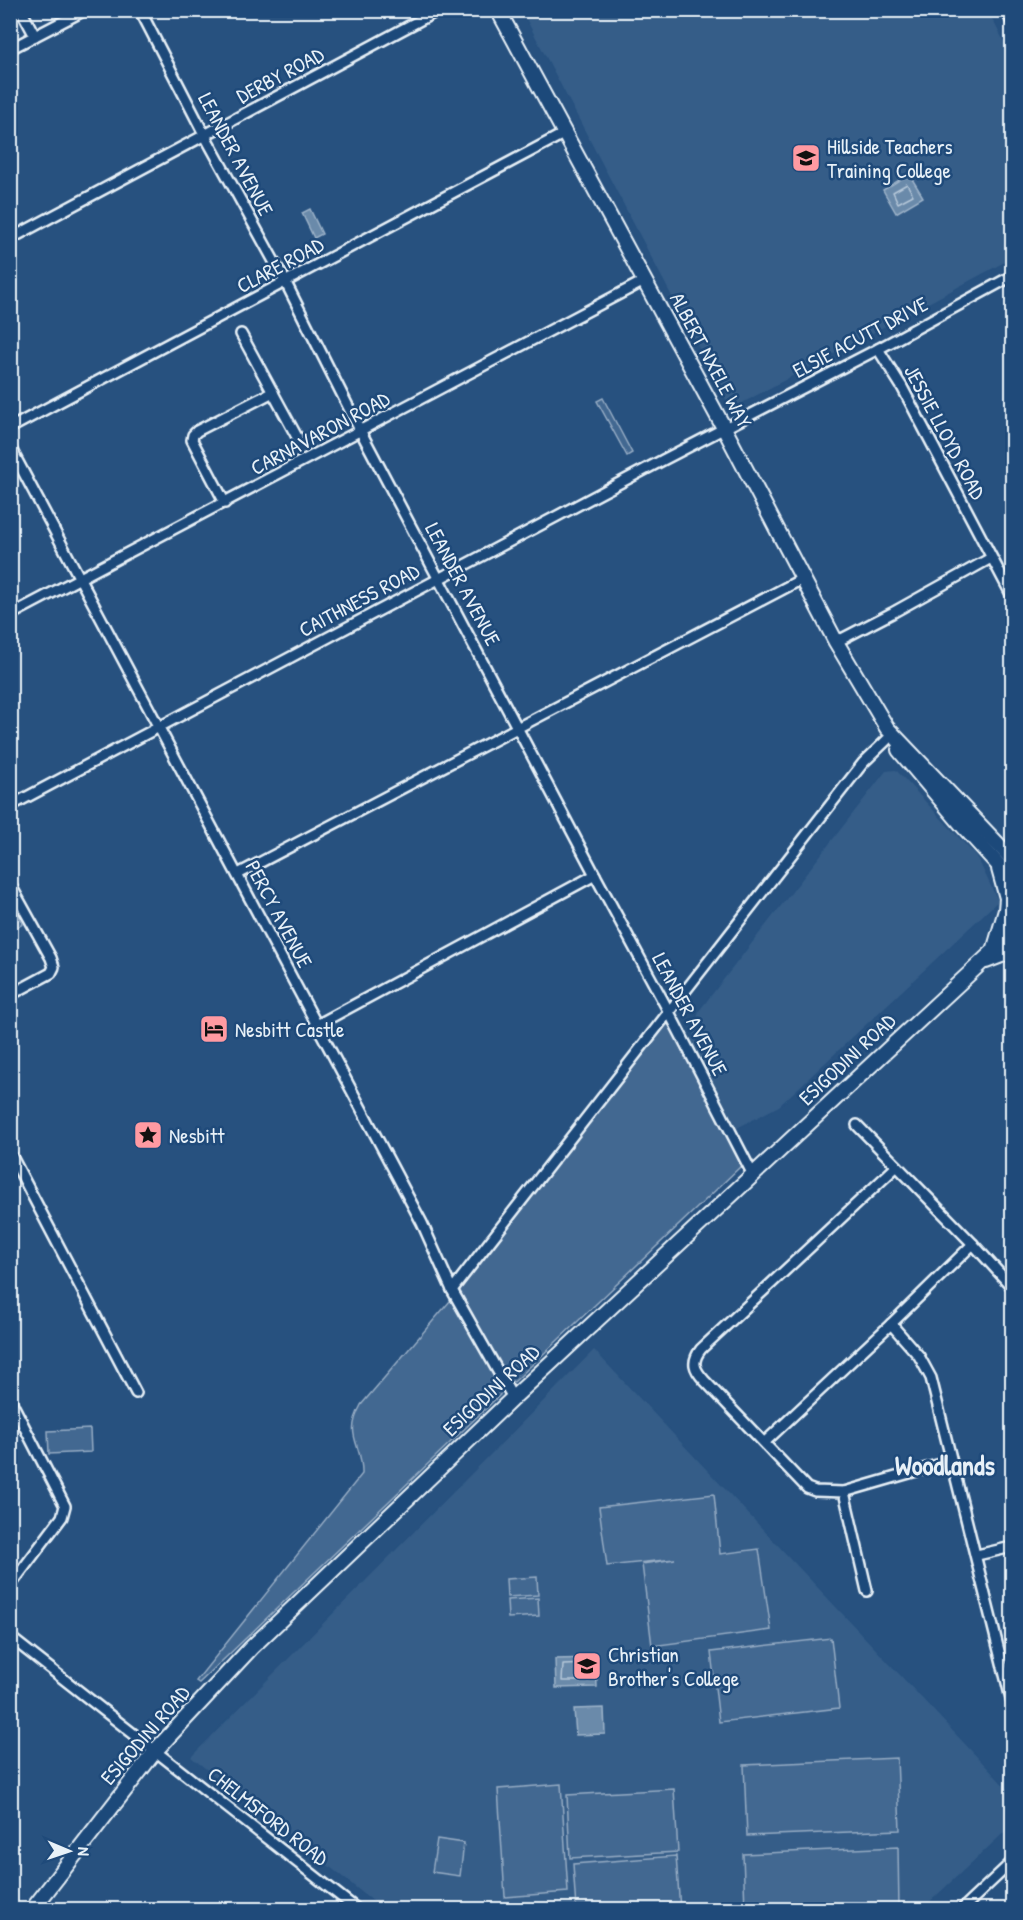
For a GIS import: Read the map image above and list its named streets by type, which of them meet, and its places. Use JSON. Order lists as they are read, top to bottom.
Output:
{
  "streets": {
    "main road": ["ALBERT NXELE WAY", "ESIGODINI ROAD"],
    "street": [
      "DERBY ROAD",
      "LEANDER AVENUE",
      "CLARE ROAD",
      "ELSIE ACUTT DRIVE",
      "JESSIE LLOYD ROAD",
      "CARNAVARON ROAD",
      "CAITHNESS ROAD",
      "PERCY AVENUE",
      "CHELMSFORD ROAD"
    ]
  },
  "crossings": [
    ["DERBY ROAD", "LEANDER AVENUE"],
    ["LEANDER AVENUE", "CLARE ROAD"],
    ["LEANDER AVENUE", "CARNAVARON ROAD"],
    ["LEANDER AVENUE", "CAITHNESS ROAD"],
    ["LEANDER AVENUE", "ESIGODINI ROAD"],
    ["CLARE ROAD", "ALBERT NXELE WAY"],
    ["ELSIE ACUTT DRIVE", "ALBERT NXELE WAY"],
    ["ELSIE ACUTT DRIVE", "JESSIE LLOYD ROAD"],
    ["ELSIE ACUTT DRIVE", "CAITHNESS ROAD"],
    ["ALBERT NXELE WAY", "CARNAVARON ROAD"],
    ["ALBERT NXELE WAY", "CAITHNESS ROAD"],
    ["CARNAVARON ROAD", "PERCY AVENUE"],
    ["CAITHNESS ROAD", "PERCY AVENUE"],
    ["PERCY AVENUE", "ESIGODINI ROAD"],
    ["ESIGODINI ROAD", "CHELMSFORD ROAD"]
  ],
  "districts": ["Woodlands"],
  "places": {
    "school or university": ["Hillside Teachers Training College", "Christian Brother's College"],
    "hotel": ["Nesbitt Castle"],
    "place": ["Nesbitt"]
  },
  "north": "right"
}
